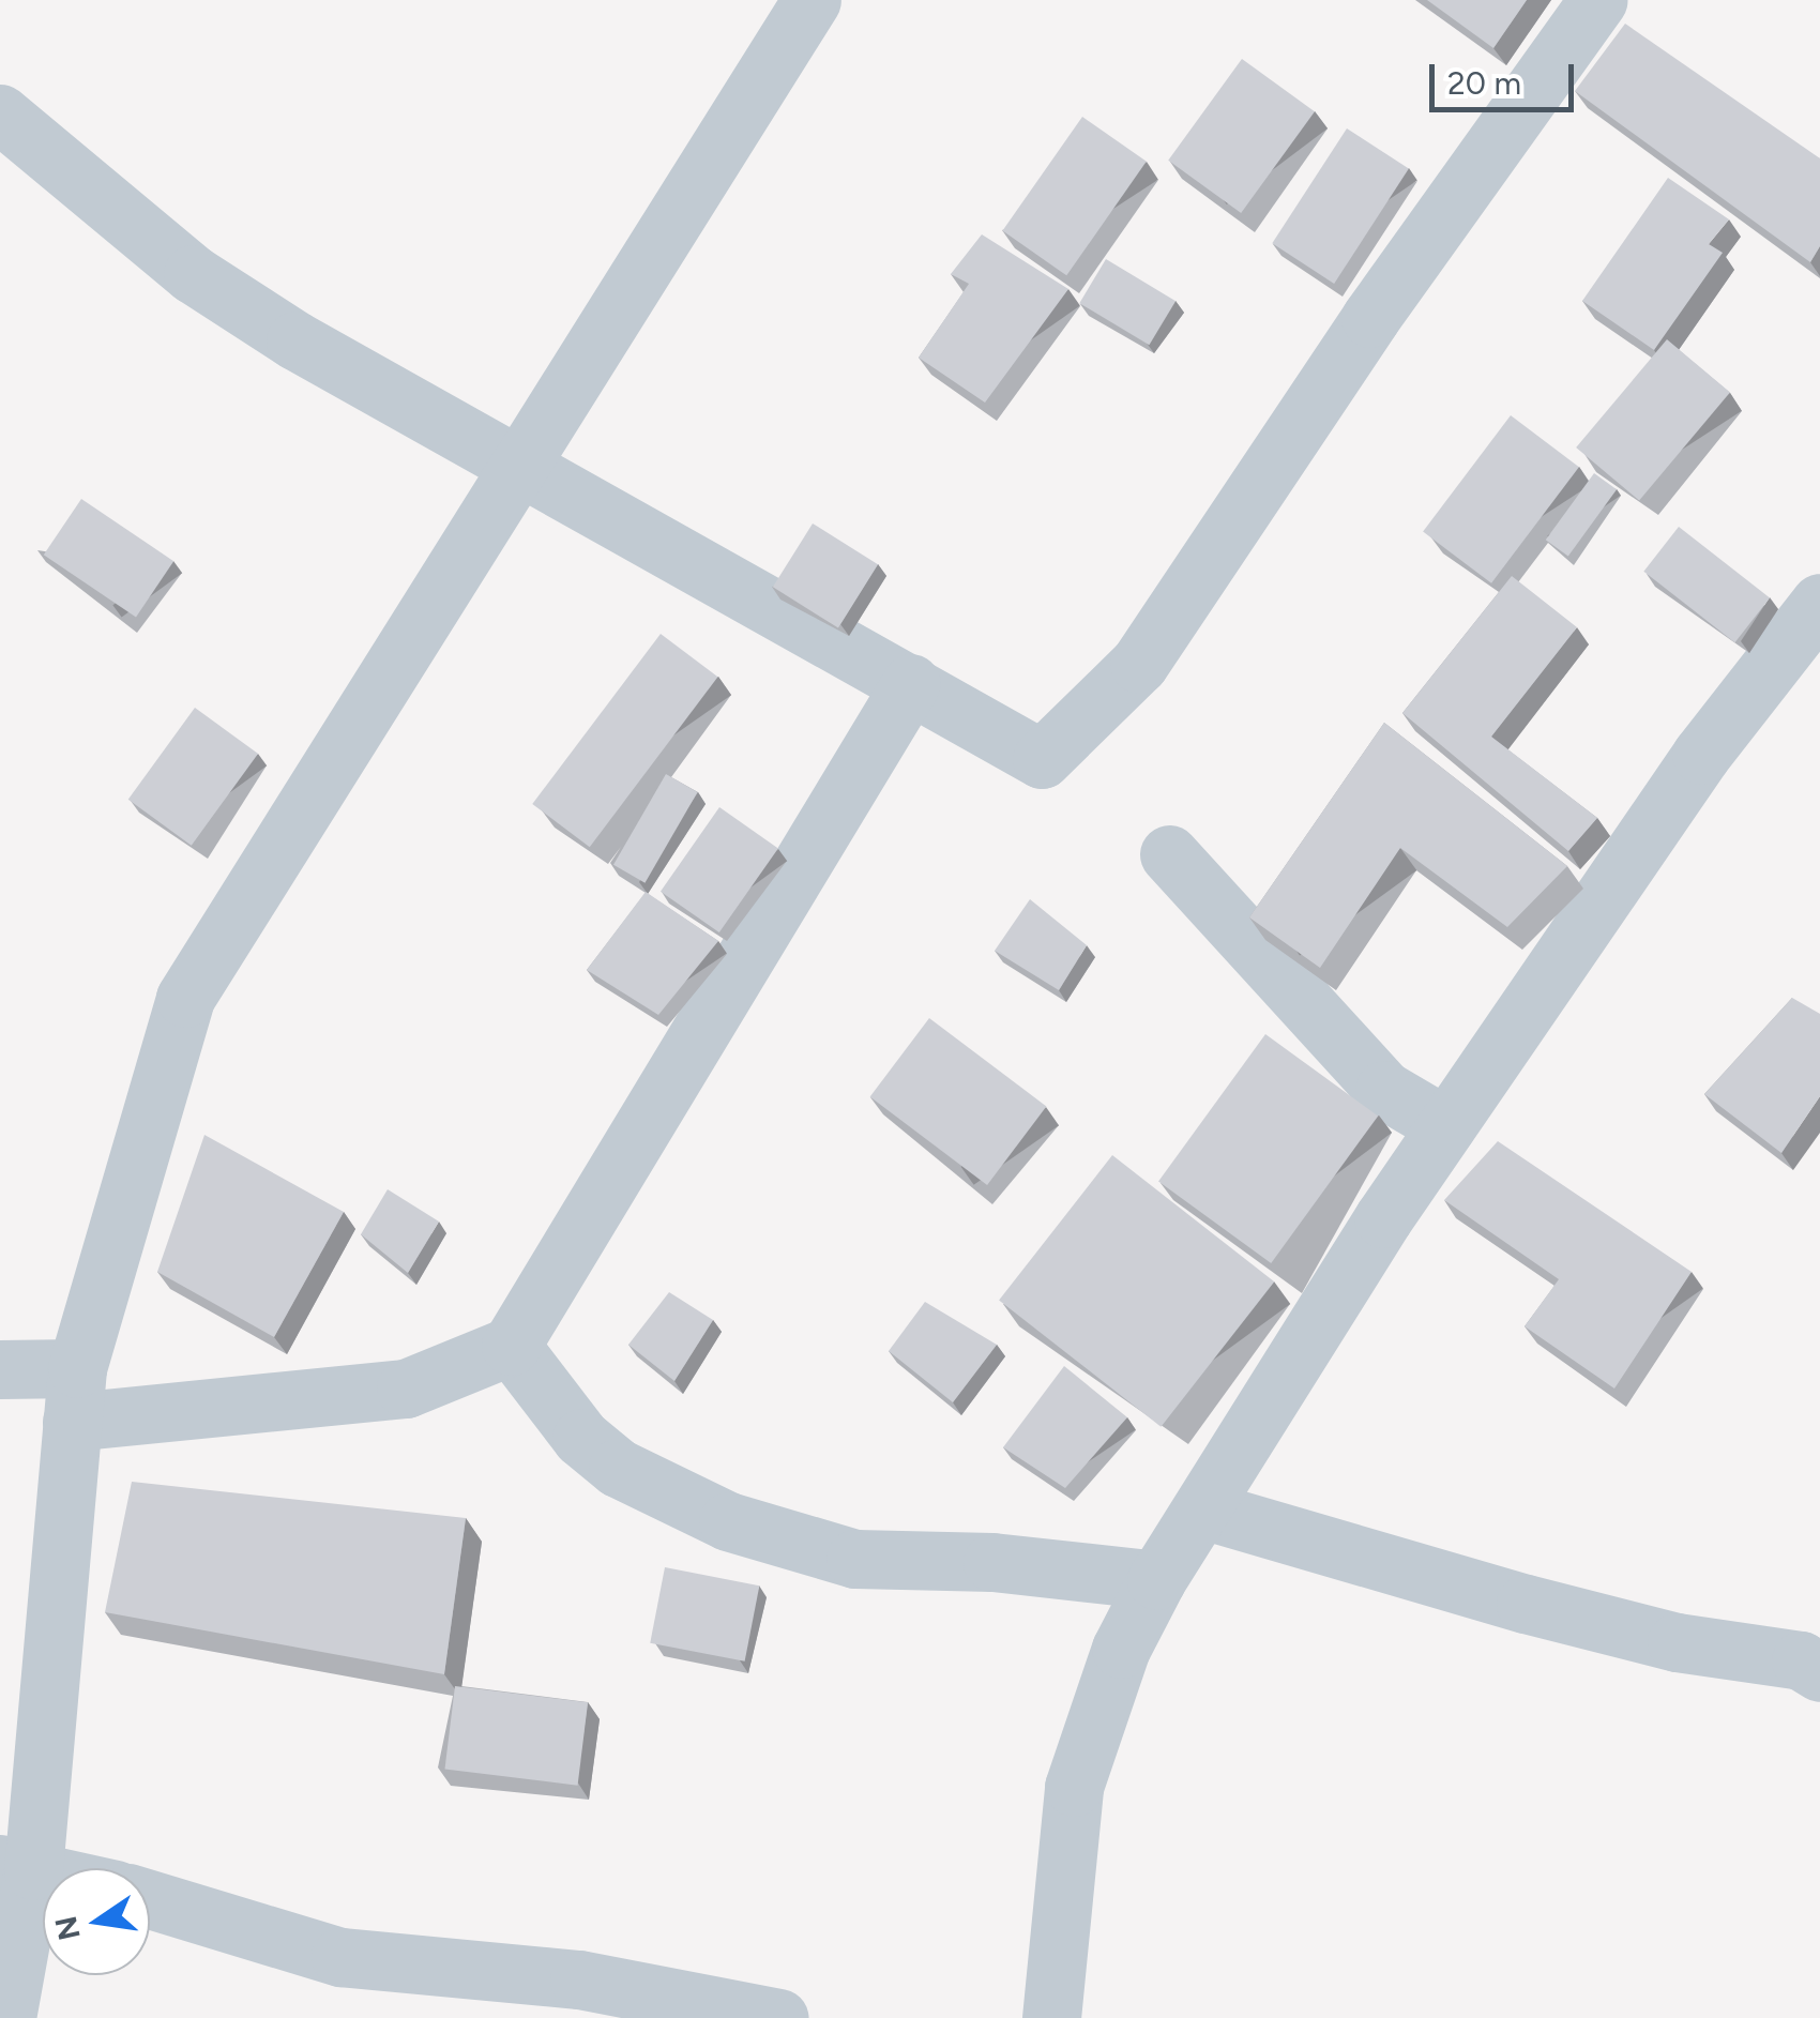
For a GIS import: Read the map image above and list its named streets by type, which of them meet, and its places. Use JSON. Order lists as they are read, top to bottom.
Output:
{
  "scale_bar": "20 m",
  "north": "left"
}
